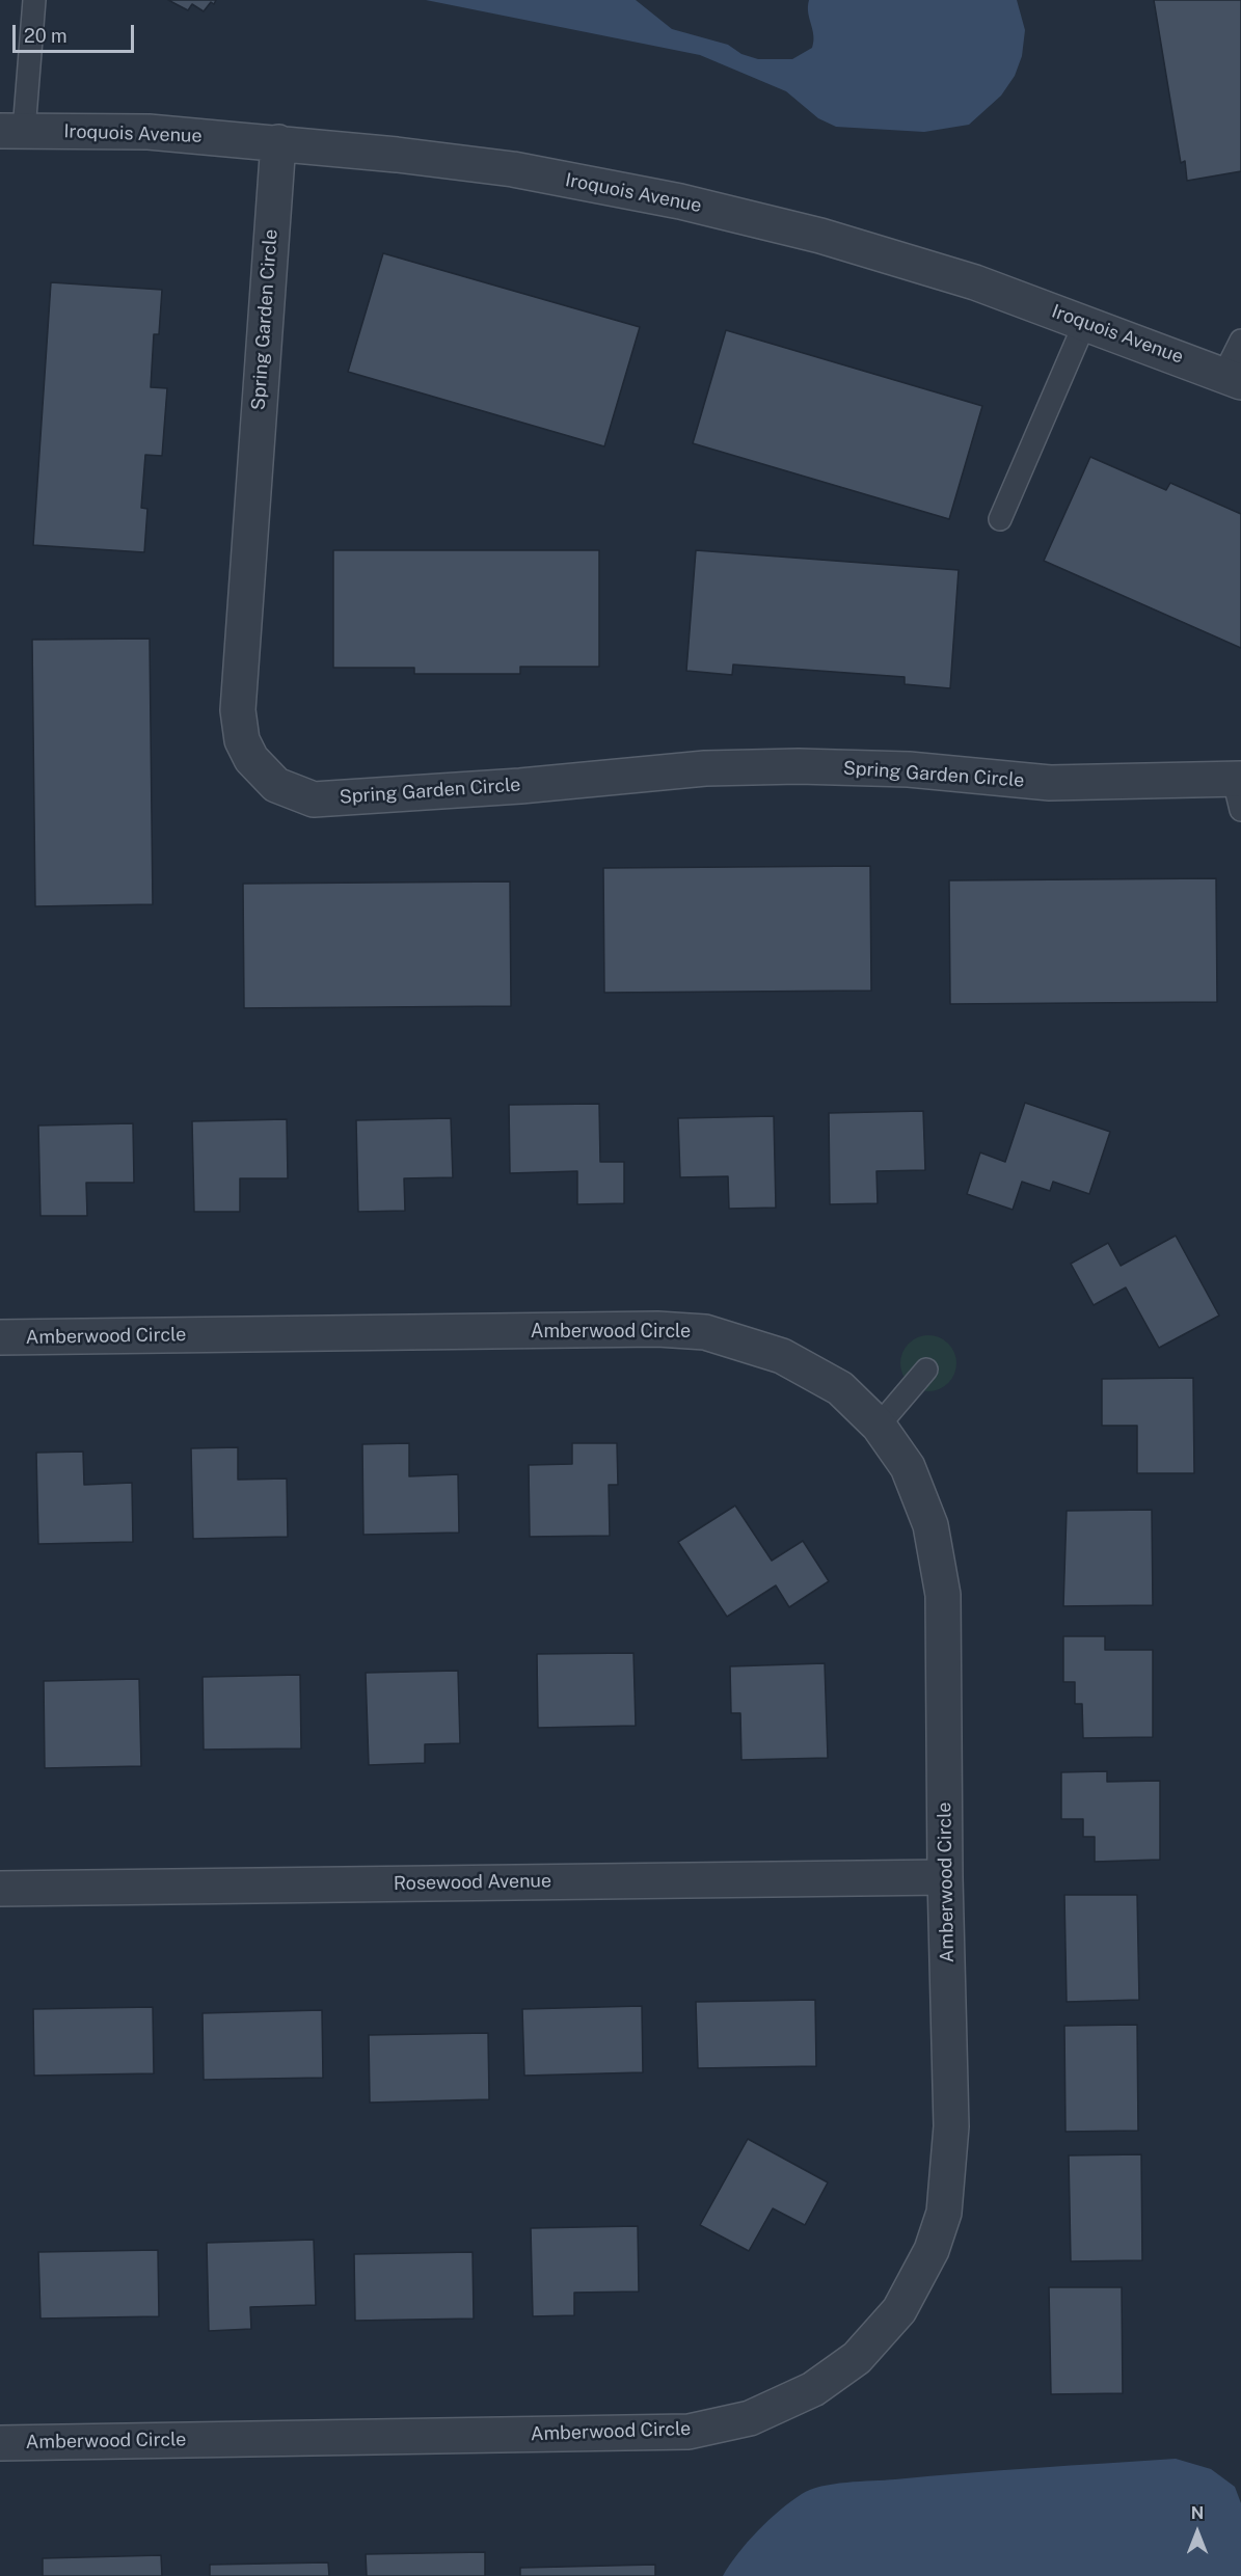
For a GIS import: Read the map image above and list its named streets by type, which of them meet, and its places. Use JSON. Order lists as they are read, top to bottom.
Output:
{
  "streets": {
    "street": [
      "Iroquois Avenue",
      "Spring Garden Circle",
      "Amberwood Circle",
      "Rosewood Avenue"
    ]
  },
  "crossings": [
    ["Iroquois Avenue", "Spring Garden Circle"],
    ["Amberwood Circle", "Rosewood Avenue"]
  ],
  "scale_bar": "20 m",
  "north": "top"
}
